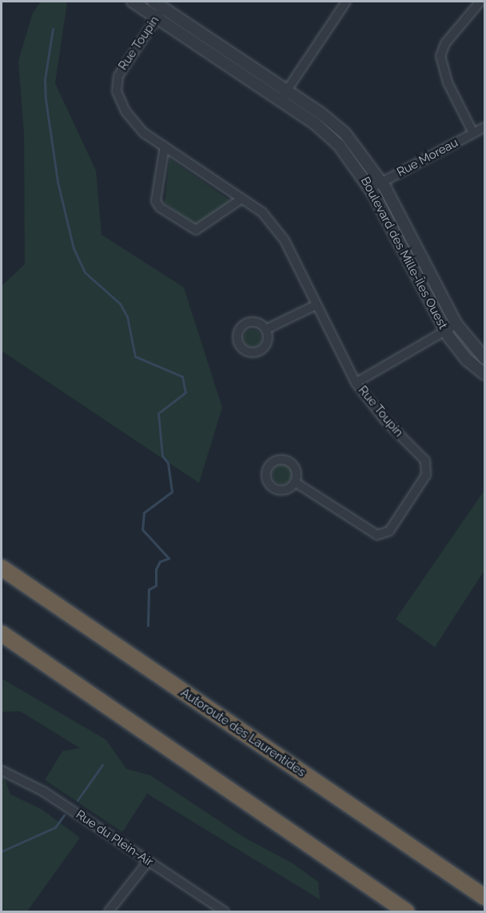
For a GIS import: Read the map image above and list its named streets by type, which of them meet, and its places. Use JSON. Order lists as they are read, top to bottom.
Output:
{
  "streets": {
    "highway": ["Autoroute des Laurentides"],
    "street": [
      "Rue Toupin",
      "Rue Moreau",
      "Boulevard des Mille-Îles Ouest",
      "Rue du Plein-Air"
    ]
  },
  "crossings": [
    ["Rue Toupin", "Boulevard des Mille-Îles Ouest"],
    ["Rue Moreau", "Boulevard des Mille-Îles Ouest"]
  ]
}
